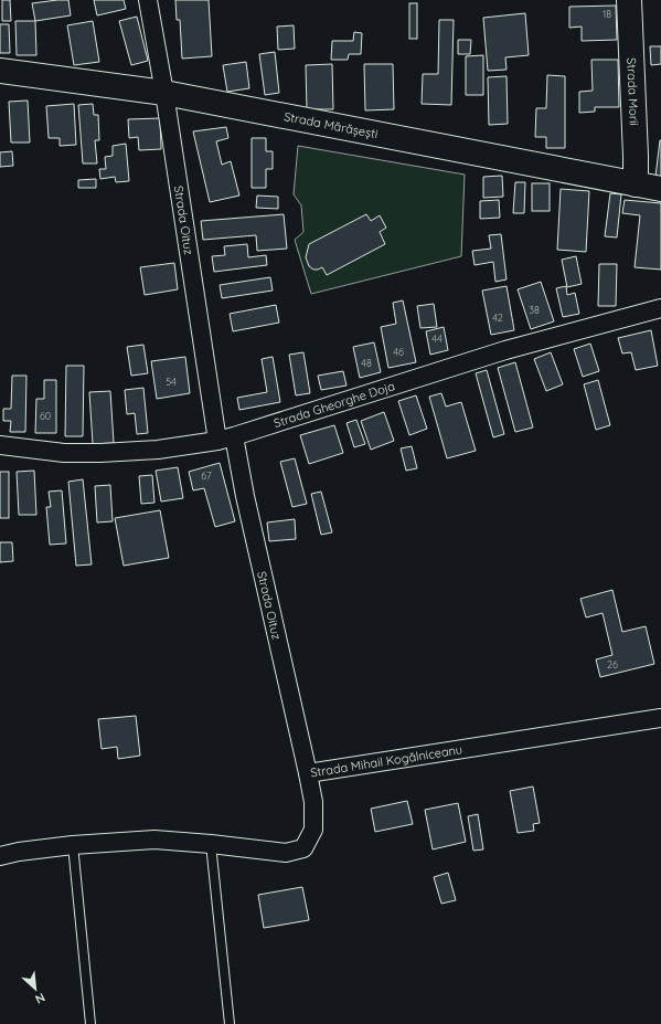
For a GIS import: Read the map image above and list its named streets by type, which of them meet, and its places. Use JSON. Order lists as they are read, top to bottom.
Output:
{
  "streets": {
    "street": [
      "Strada Morii",
      "Strada Mărășești",
      "Strada Oituz",
      "Strada Gheorghe Doja",
      "Strada Mihail Kogălniceanu"
    ]
  },
  "crossings": [
    ["Strada Morii", "Strada Mărășești"],
    ["Strada Mărășești", "Strada Oituz"],
    ["Strada Oituz", "Strada Gheorghe Doja"],
    ["Strada Oituz", "Strada Mihail Kogălniceanu"]
  ],
  "house_numbers": [
    "18",
    "38",
    "42",
    "44",
    "46",
    "48",
    "54",
    "60",
    "67",
    "26"
  ],
  "north": "bottom right"
}
